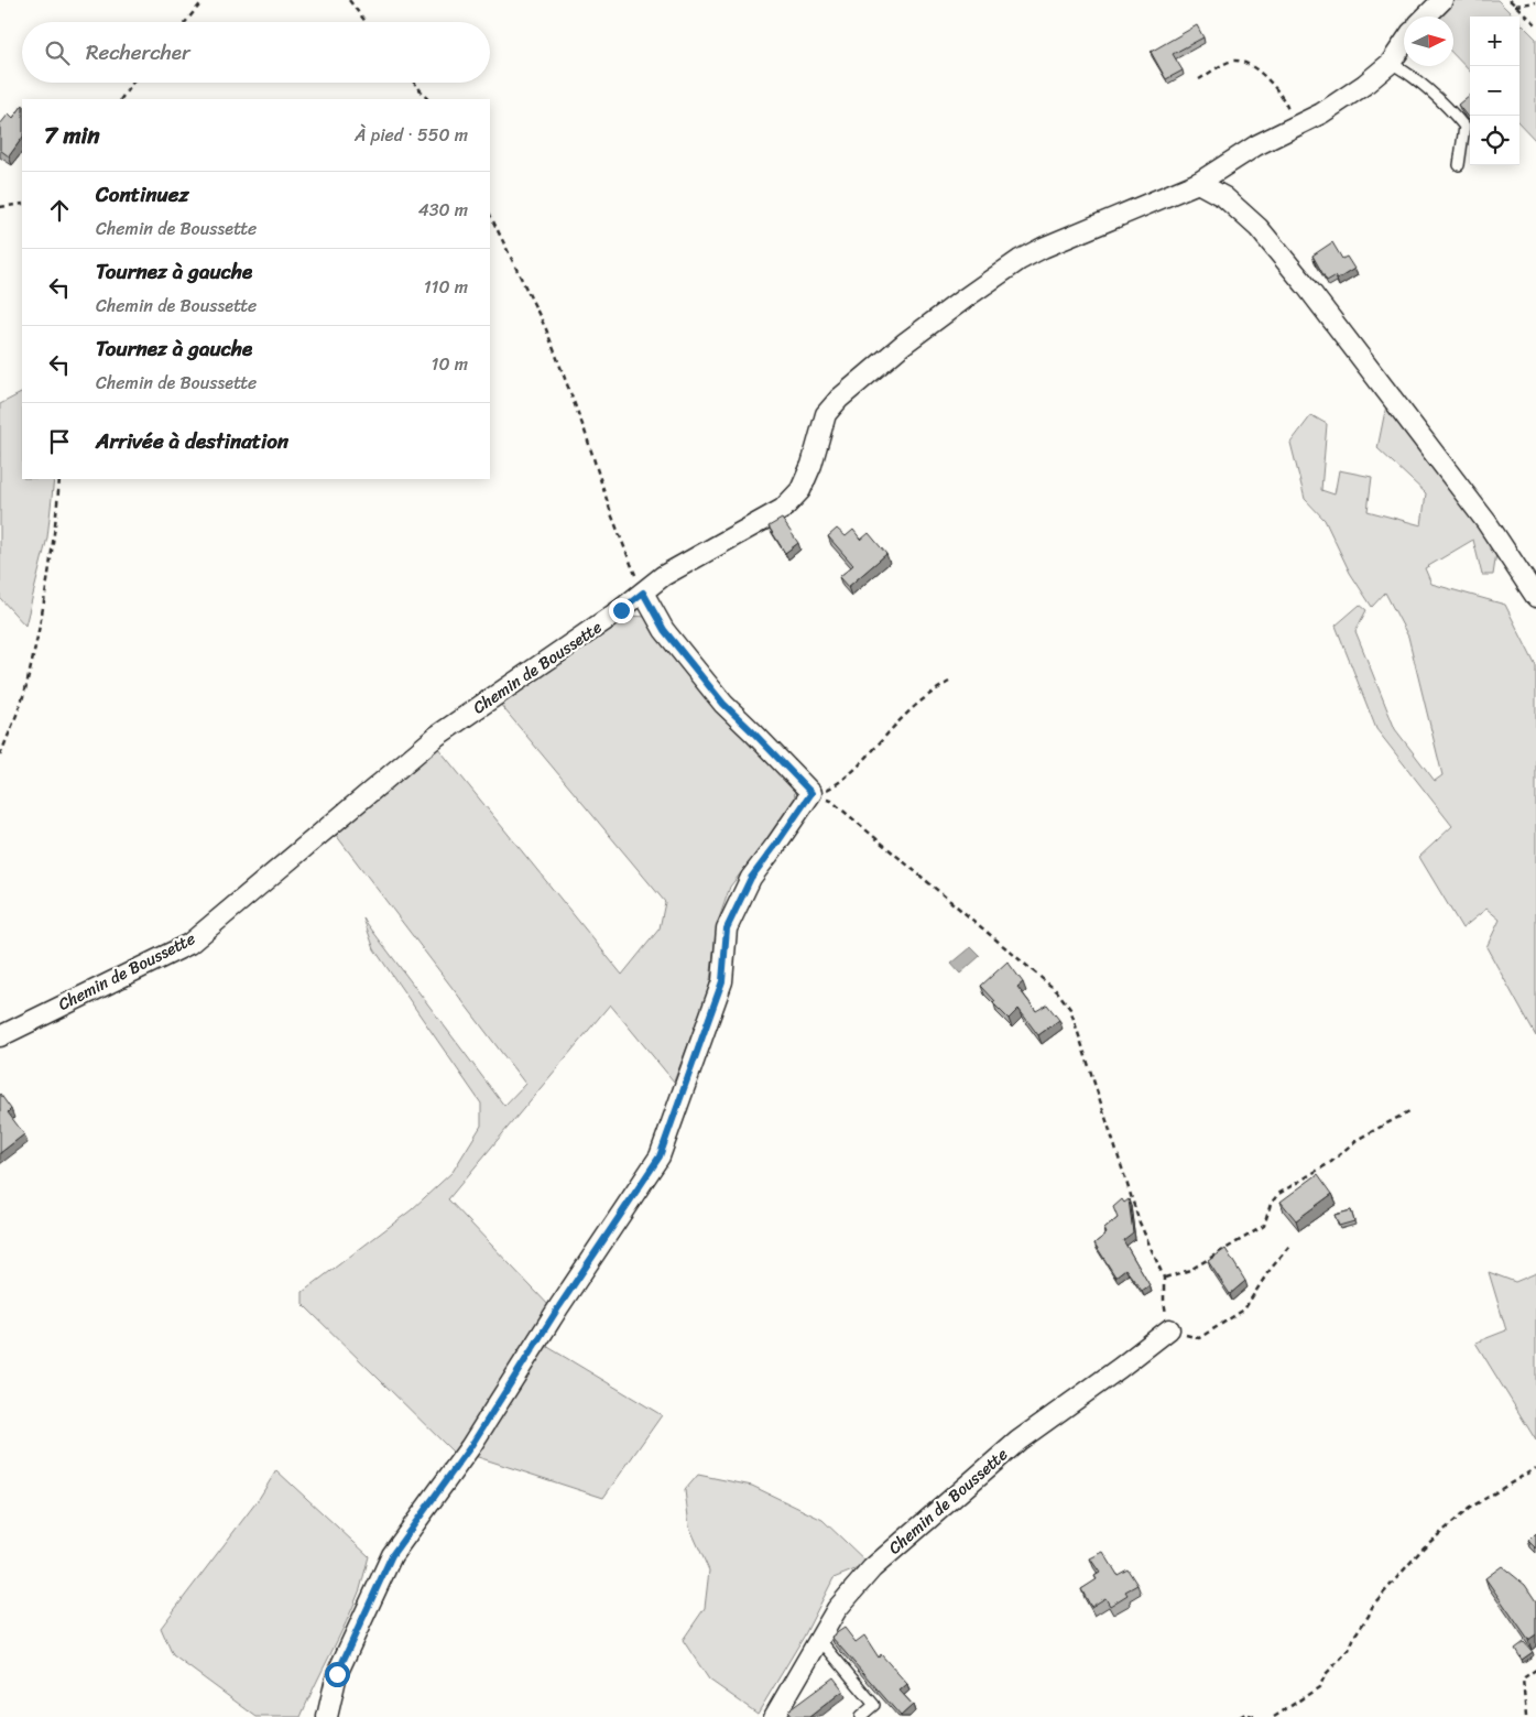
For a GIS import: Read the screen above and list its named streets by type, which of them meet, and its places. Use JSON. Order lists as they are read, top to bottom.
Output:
{
  "streets": {
    "street": ["Chemin de Boussette"]
  },
  "north": "right",
  "page": {
    "map_buttons": ["+", "−"],
    "search": "Rechercher",
    "heading": ["7 min", "À pied · 550 m"],
    "list": [
      ["Continuez", "Chemin de Boussette", "430 m"],
      ["Tournez à gauche", "Chemin de Boussette", "110 m"],
      ["Tournez à gauche", "Chemin de Boussette", "10 m"],
      "Arrivée à destination"
    ]
  }
}
